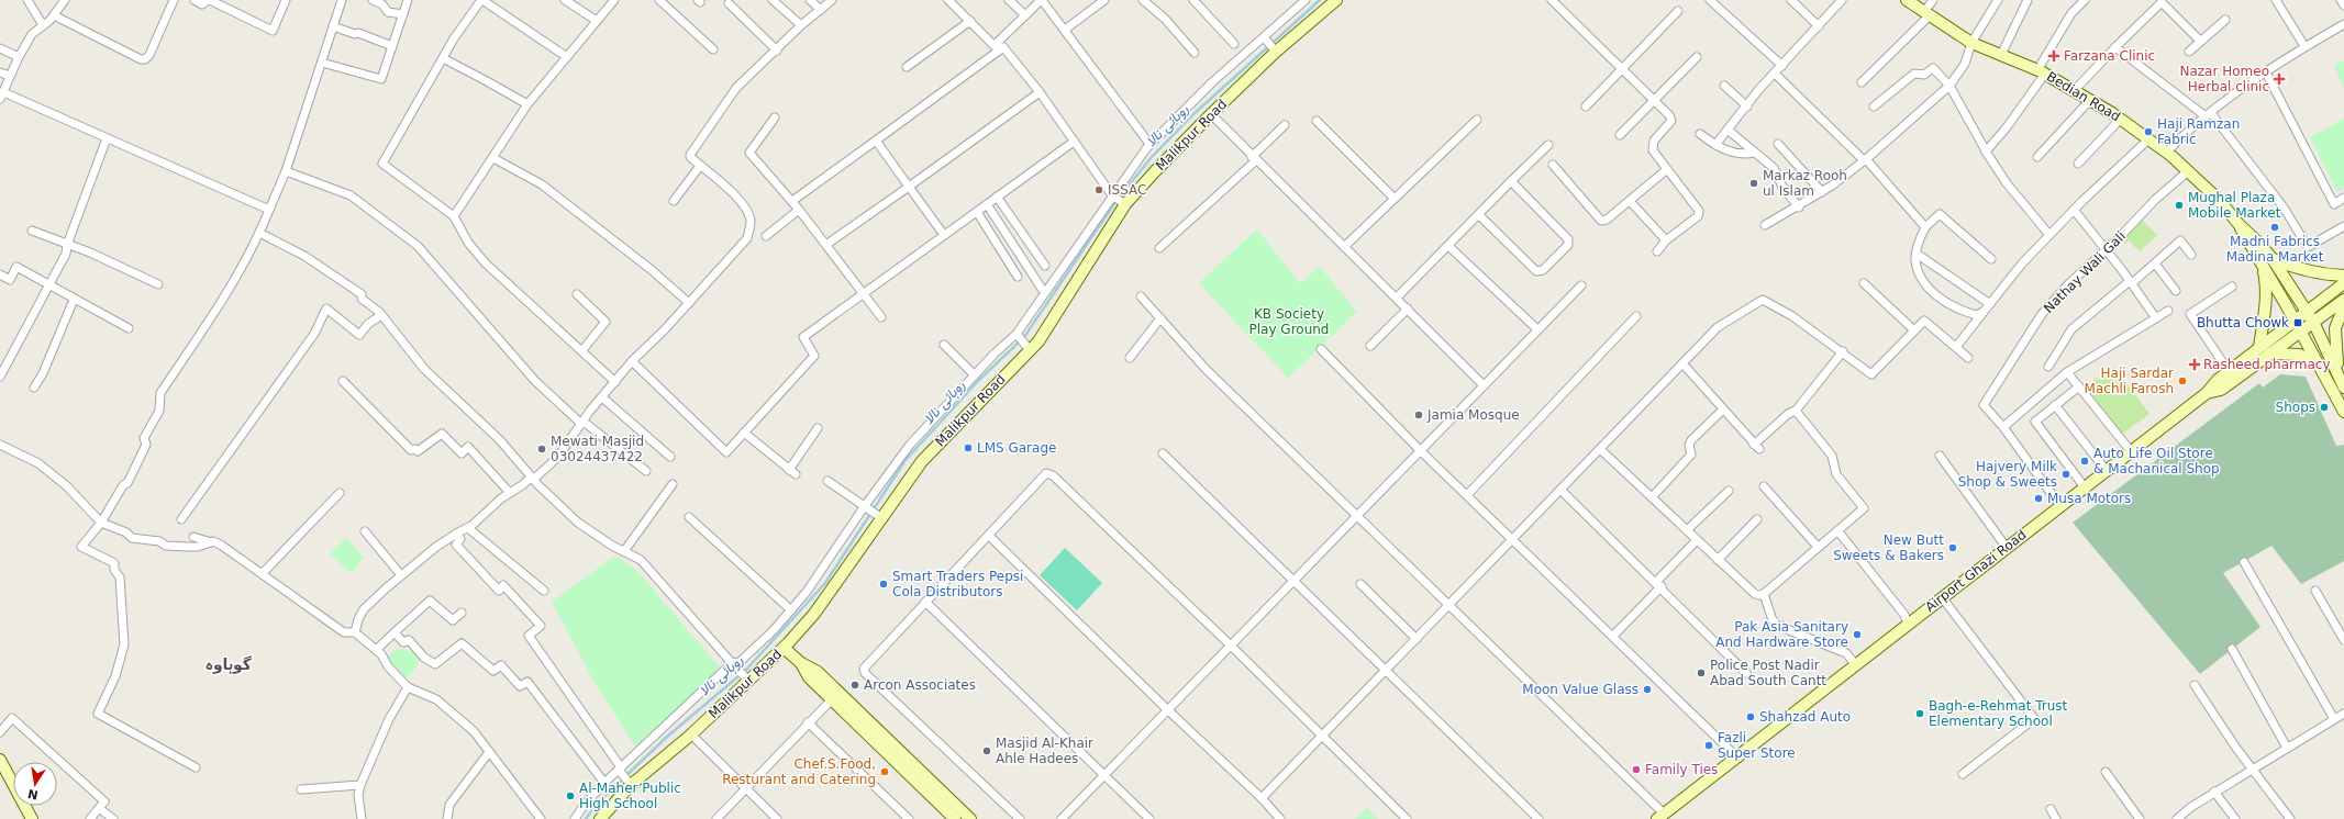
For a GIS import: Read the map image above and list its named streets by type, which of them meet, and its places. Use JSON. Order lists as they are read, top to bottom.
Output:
{
  "streets": {
    "main road": ["Bedian Road", "Malikpur Road", "Airport Ghazi Road"],
    "street": ["Nathay Wali Gali"]
  },
  "crossings": [
    ["Bedian Road", "Nathay Wali Gali"],
    ["Bedian Road", "Airport Ghazi Road"]
  ],
  "districts": ["گوہاوہ"],
  "water": ["روہائی نالا"],
  "parks": ["KB Society Play Ground"],
  "places": {
    "health": ["Farzana Clinic", "Nazar Homeo Herbal clinic", "Rasheed pharmacy"],
    "other": [
      "Haji Ramzan Fabric",
      "Markaz Rooh ul Islam",
      "ISSAC",
      "Mughal Plaza Mobile Market",
      "Madni Fabrics Madina Market",
      "Haji Sardar Machli Farosh",
      "Shops",
      "Jamia Mosque",
      "LMS Garage",
      "Mewati Masjid 03024437422",
      "Auto Life Oil Store & Machanical Shop",
      "Hajvery Milk Shop & Sweets",
      "Musa Motors",
      "New Butt Sweets & Bakers",
      "Smart Traders Pepsi Cola Distributors",
      "Pak Asia Sanitary And Hardware Store",
      "Police Post Nadir Abad South Cantt",
      "Arcon Associates",
      "Moon Value Glass",
      "Bagh-e-Rehmat Trust Elementary School",
      "Shahzad Auto",
      "Fazli Super Store",
      "Masjid Al-Khair Ahle Hadees",
      "Family Ties",
      "Chef.S.Food, Resturant and Catering",
      "Al-Maher Public High School"
    ],
    "transit": ["Bhutta Chowk"]
  },
  "north": "bottom"
}
